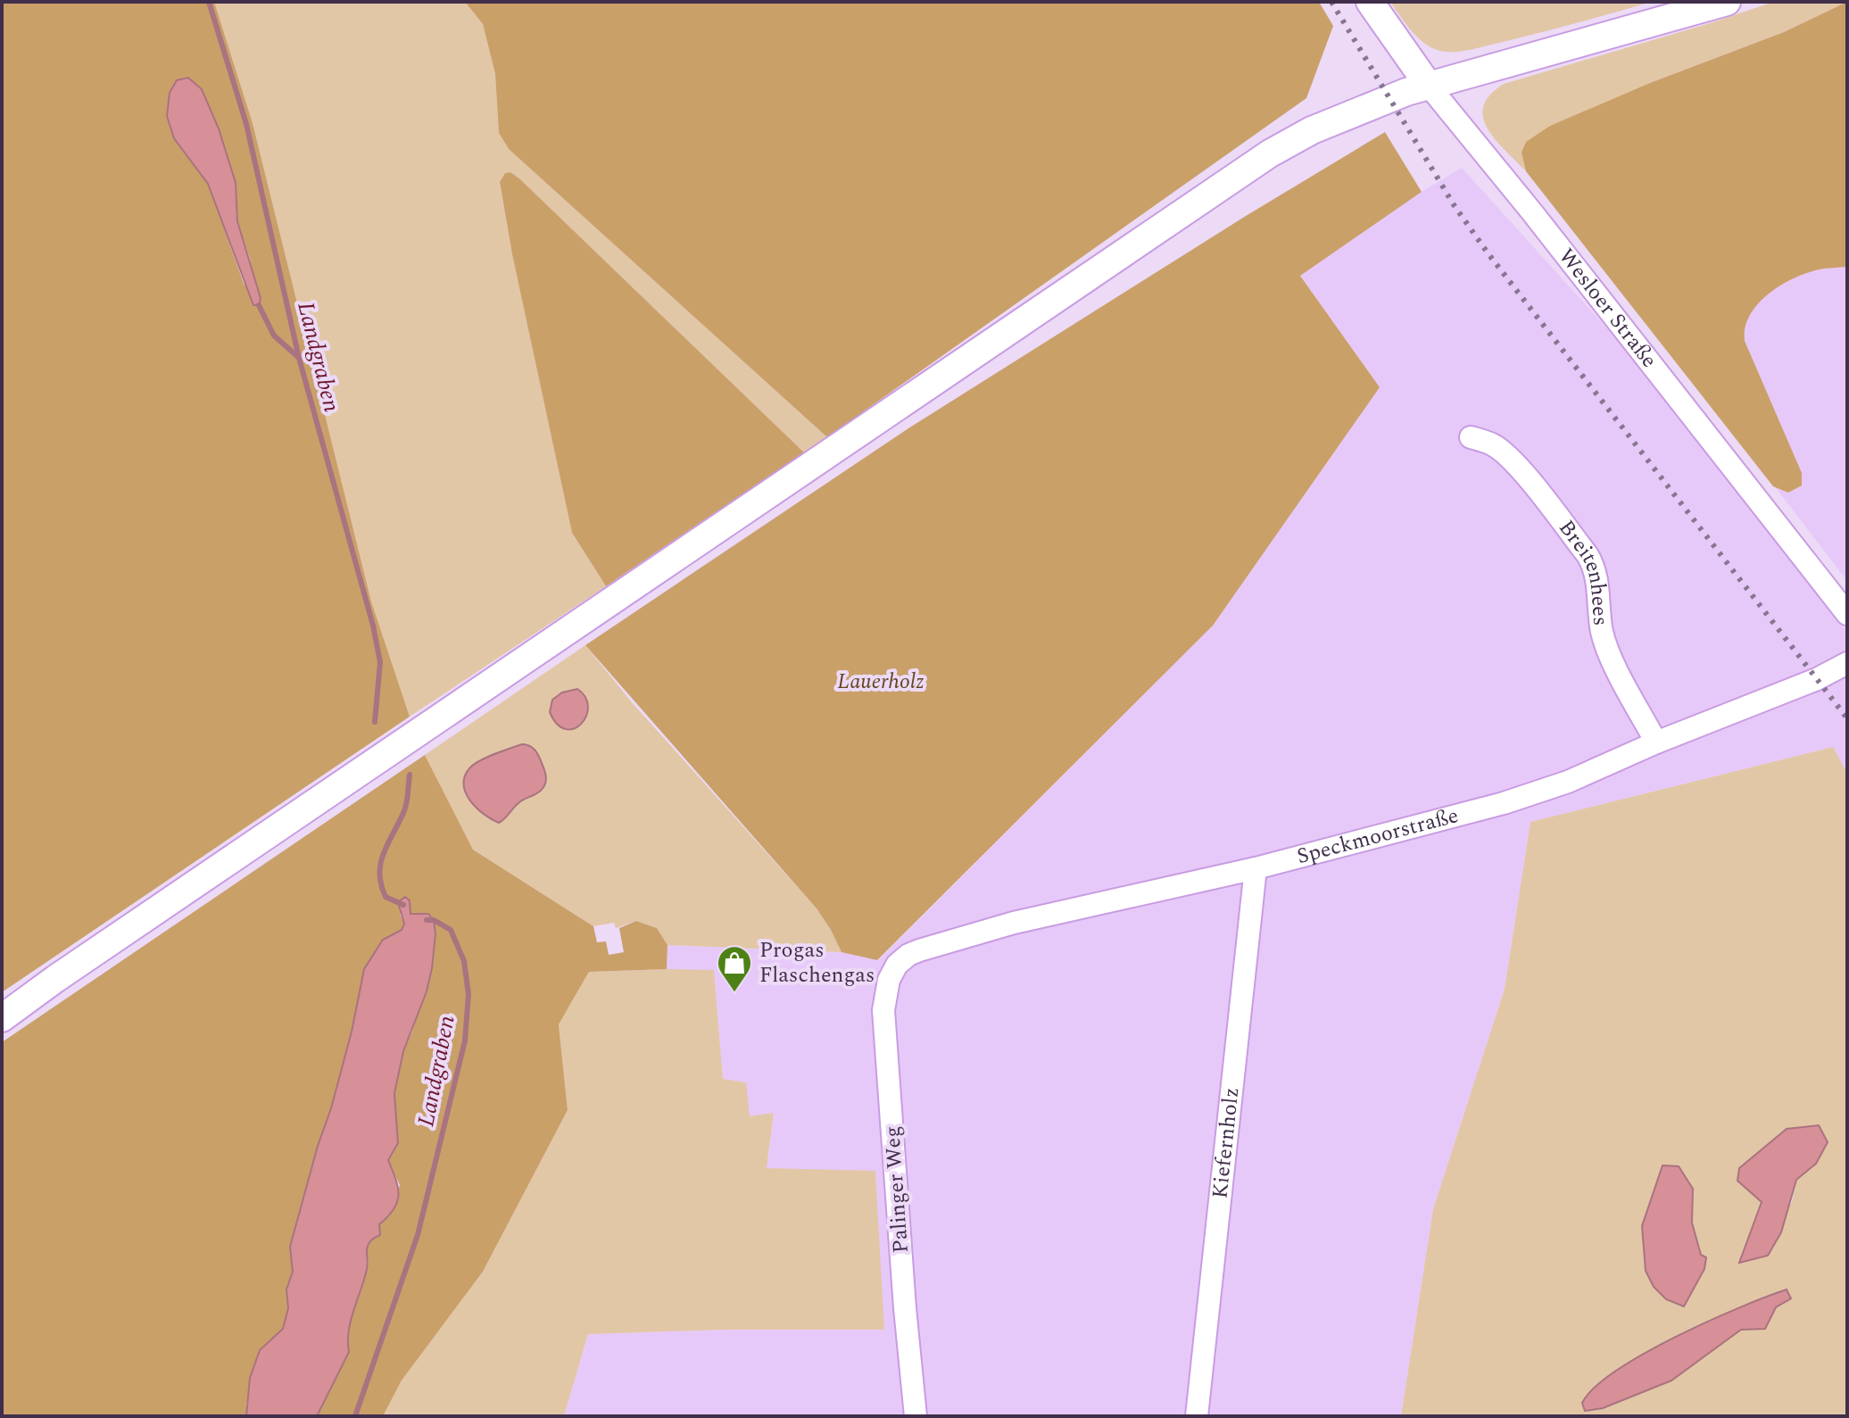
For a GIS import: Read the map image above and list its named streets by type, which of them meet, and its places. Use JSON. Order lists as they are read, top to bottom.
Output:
{
  "streets": {
    "main road": ["Wesloer Straße"],
    "street": [
      "Breitenhees",
      "Speckmoorstraße",
      "Kiefernholz",
      "Palinger Weg"
    ]
  },
  "crossings": [
    ["Breitenhees", "Speckmoorstraße"],
    ["Speckmoorstraße", "Kiefernholz"],
    ["Speckmoorstraße", "Palinger Weg"]
  ],
  "water": ["Landgraben"],
  "parks": ["Lauerholz"],
  "places": {
    "shop": ["Progas Flaschengas"]
  }
}
